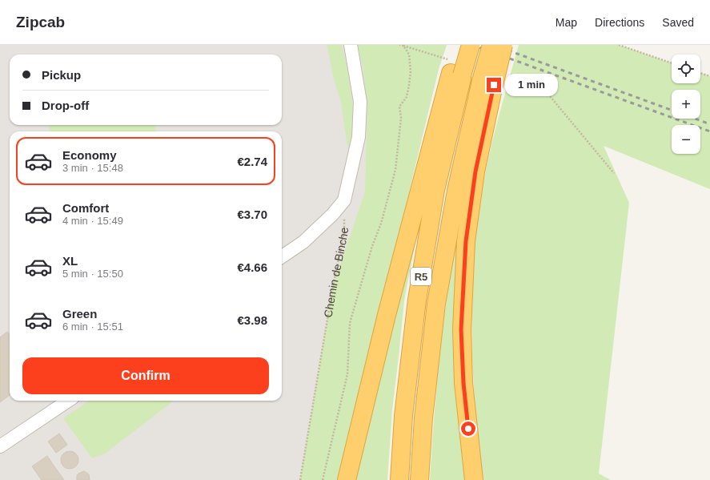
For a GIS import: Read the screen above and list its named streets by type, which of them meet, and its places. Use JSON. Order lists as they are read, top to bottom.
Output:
{
  "streets": {
    "highway": ["R5"],
    "path": ["Chemin de Binche"]
  },
  "page": {
    "header": "Zipcab",
    "nav": ["Map", "Directions", "Saved"],
    "map_buttons": ["+", "−"],
    "banner": ["Pickup", "Drop-off"],
    "bubble": "1 min",
    "list": [
      {
        "name": "Economy",
        "note": "3 min · 15:48",
        "value": "€2.74"
      },
      {
        "name": "Comfort",
        "note": "4 min · 15:49",
        "value": "€3.70"
      },
      {
        "name": "XL",
        "note": "5 min · 15:50",
        "value": "€4.66"
      },
      {
        "name": "Green",
        "note": "6 min · 15:51",
        "value": "€3.98"
      }
    ],
    "buttons": "Confirm"
  }
}
